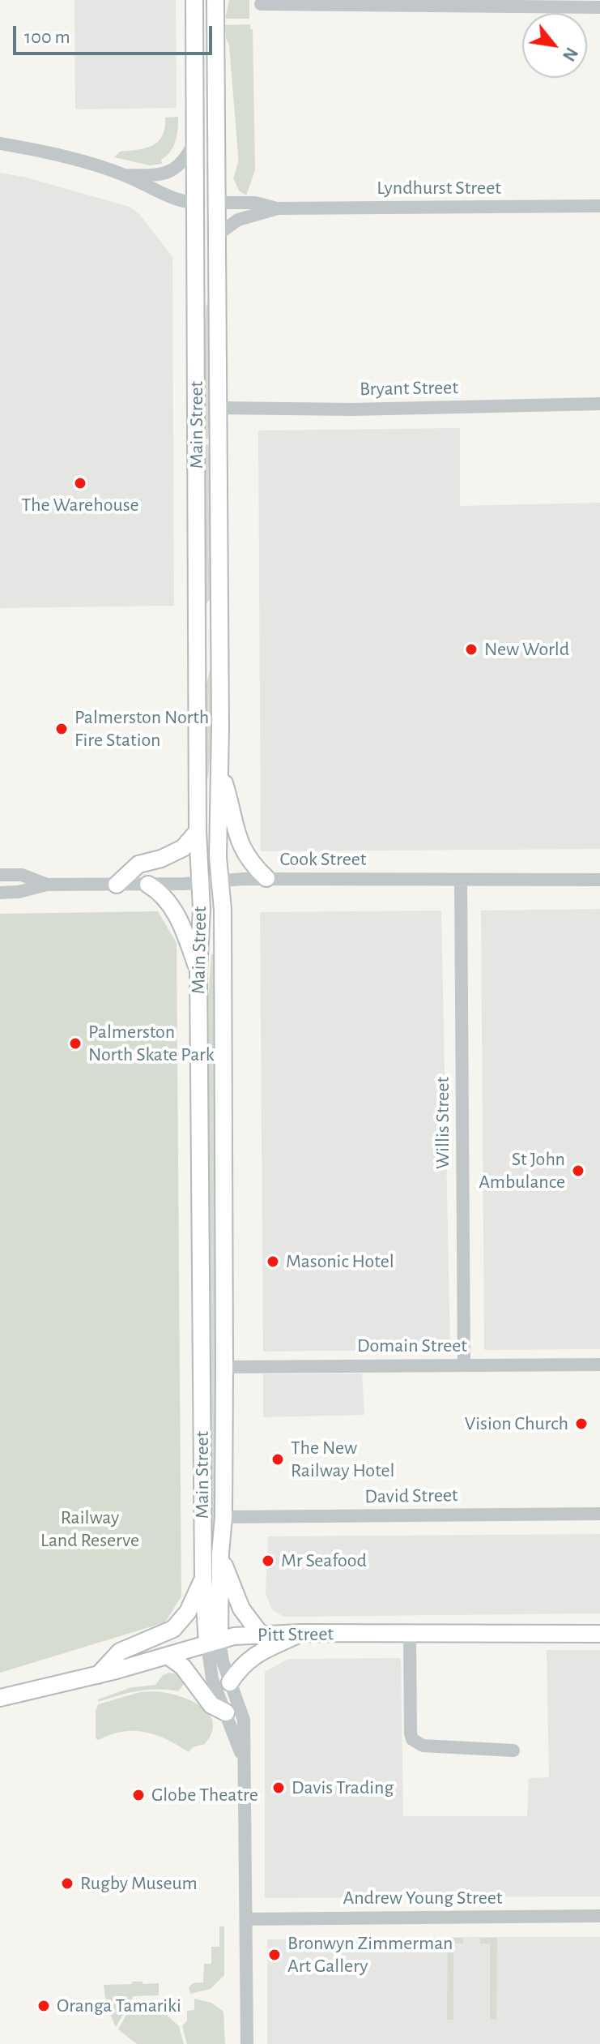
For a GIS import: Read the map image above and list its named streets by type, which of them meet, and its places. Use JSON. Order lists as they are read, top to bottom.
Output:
{
  "streets": {
    "main road": ["Main Street", "Pitt Street"],
    "street": [
      "Lyndhurst Street",
      "Bryant Street",
      "Cook Street",
      "Willis Street",
      "Domain Street",
      "David Street",
      "Andrew Young Street"
    ]
  },
  "crossings": [
    ["Lyndhurst Street", "Main Street"],
    ["Bryant Street", "Main Street"],
    ["Main Street", "Cook Street"],
    ["Main Street", "Domain Street"],
    ["Main Street", "David Street"],
    ["Main Street", "Pitt Street"],
    ["Main Street", "Andrew Young Street"],
    ["Cook Street", "Willis Street"],
    ["Willis Street", "Domain Street"]
  ],
  "parks": ["Railway Land Reserve"],
  "places": [
    "The Warehouse",
    "New World",
    "Palmerston North Fire Station",
    "Palmerston North Skate Park",
    "St John Ambulance",
    "Masonic Hotel",
    "Vision Church",
    "The New Railway Hotel",
    "Mr Seafood",
    "Davis Trading",
    "Globe Theatre",
    "Rugby Museum",
    "Bronwyn Zimmerman Art Gallery",
    "Oranga Tamariki"
  ],
  "scale_bar": "100 m",
  "north": "bottom right"
}
